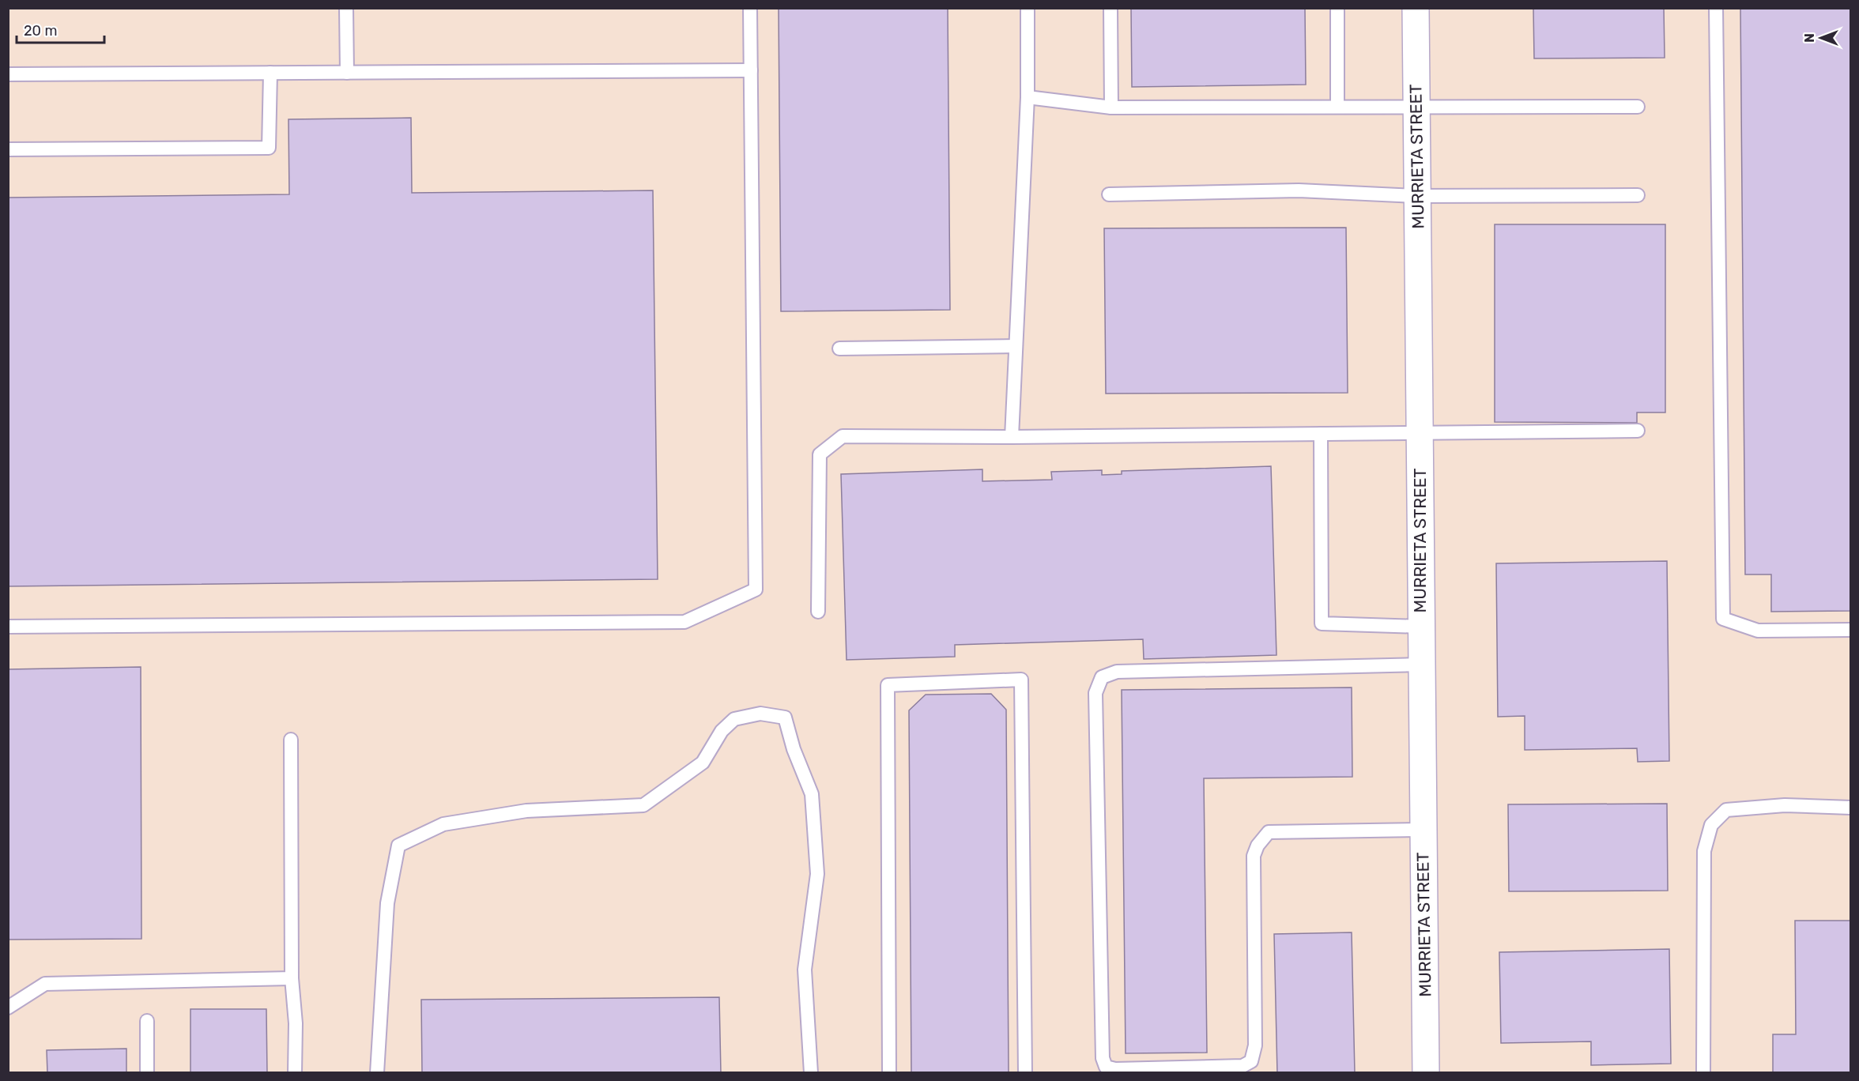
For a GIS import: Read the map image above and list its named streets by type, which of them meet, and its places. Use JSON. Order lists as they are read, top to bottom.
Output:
{
  "streets": {
    "street": ["MURRIETA STREET"]
  },
  "scale_bar": "20 m",
  "north": "left"
}
